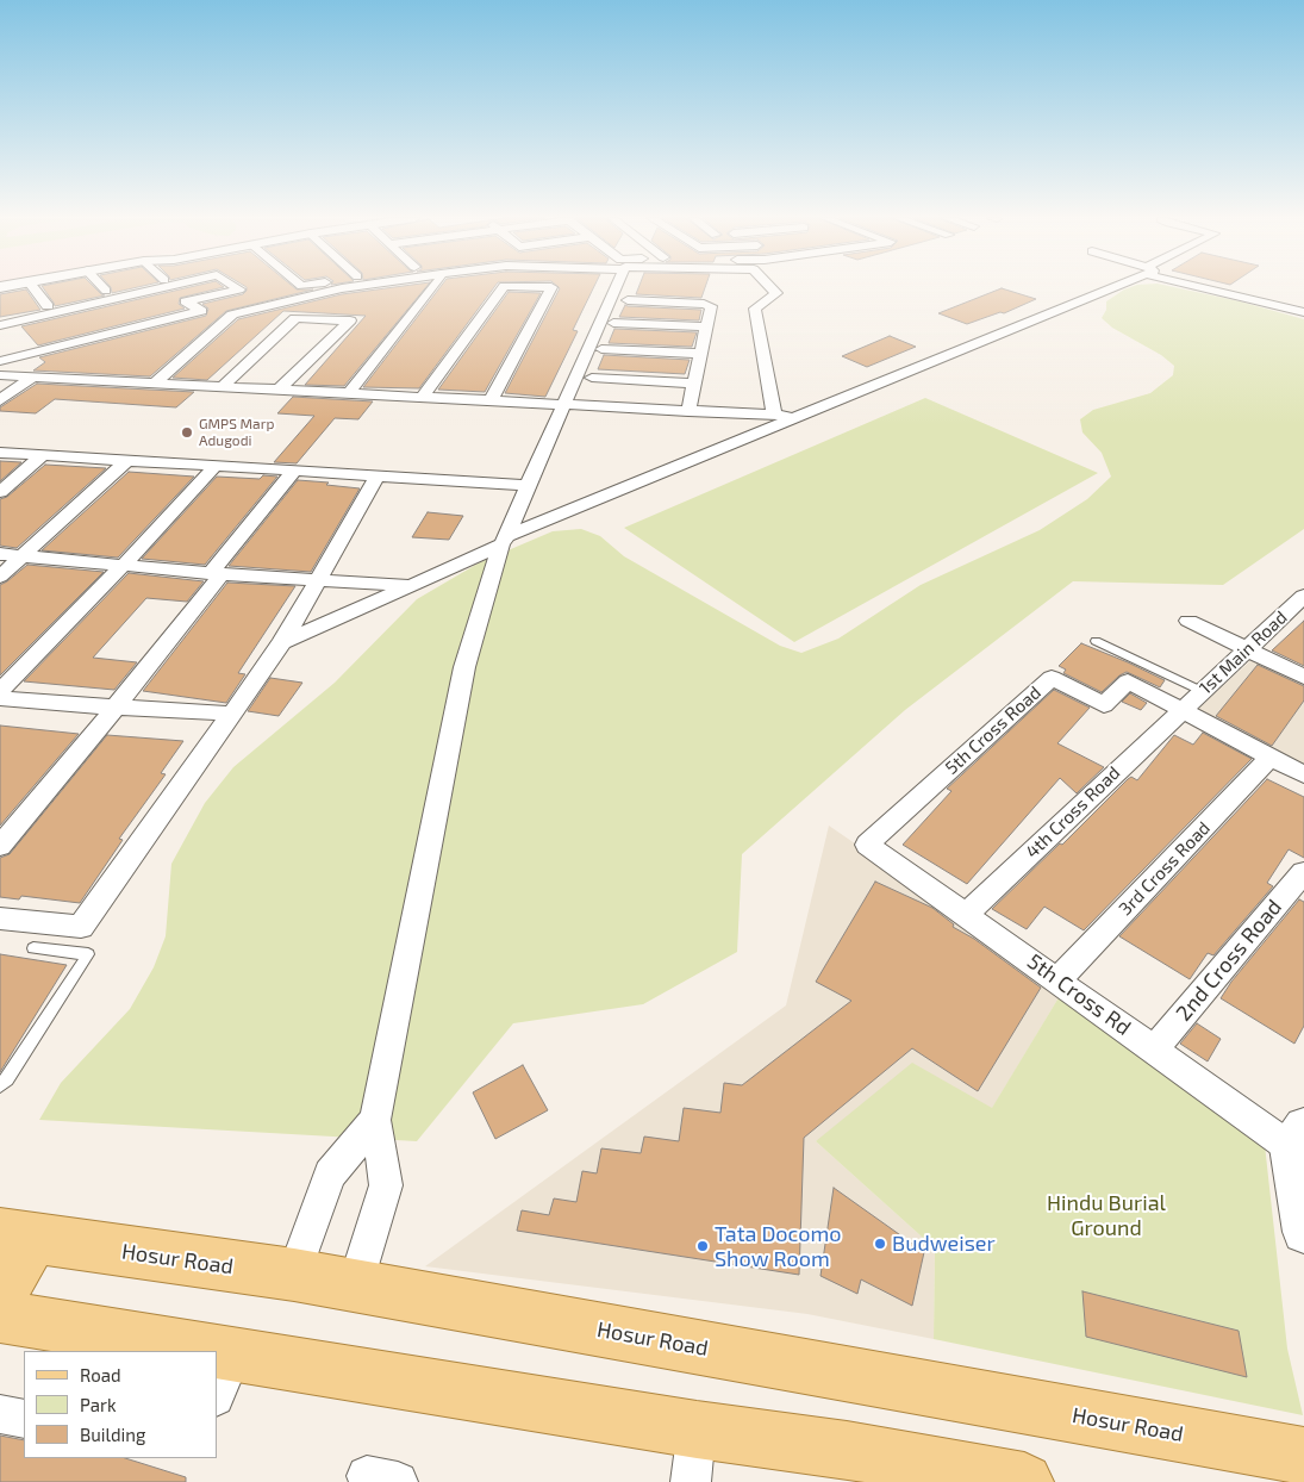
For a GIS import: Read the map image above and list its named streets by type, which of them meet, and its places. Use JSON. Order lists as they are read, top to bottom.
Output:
{
  "streets": {
    "main road": ["Hosur Road"],
    "street": [
      "1st Main Road",
      "5th Cross Road",
      "4th Cross Road",
      "3rd Cross Road",
      "2nd Cross Road",
      "5th Cross Rd"
    ]
  },
  "crossings": [
    ["1st Main Road", "5th Cross Road"],
    ["1st Main Road", "4th Cross Road"],
    ["5th Cross Road", "4th Cross Road"],
    ["5th Cross Road", "5th Cross Rd"],
    ["4th Cross Road", "5th Cross Rd"],
    ["3rd Cross Road", "5th Cross Rd"],
    ["2nd Cross Road", "5th Cross Rd"]
  ],
  "parks": ["Hindu Burial Ground"],
  "places": ["GMPS Marp Adugodi", "Budweiser", "Tata Docomo Show Room"],
  "legend": ["Road", "Park", "Building"]
}
